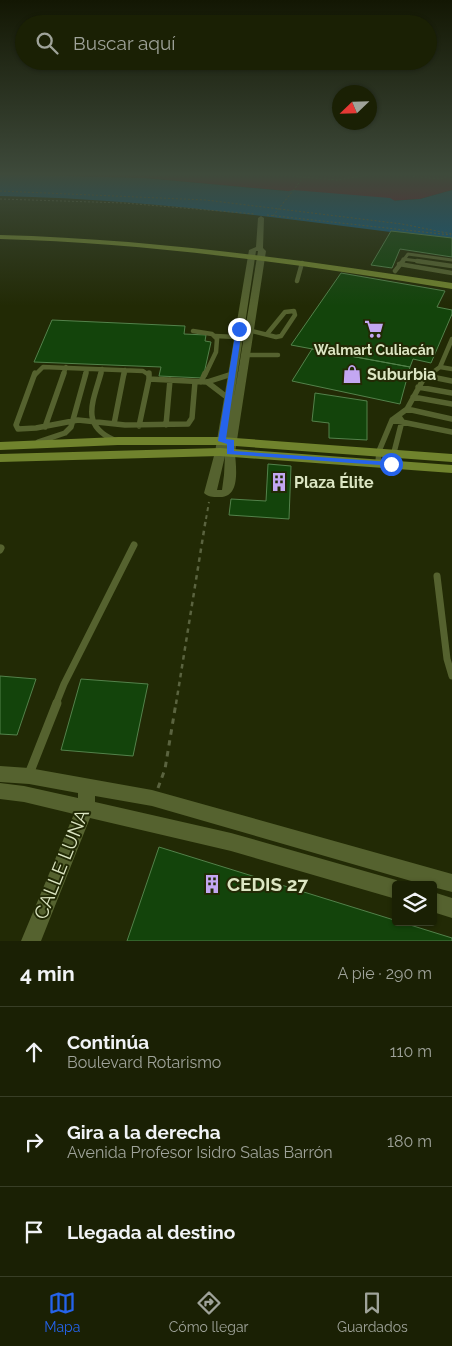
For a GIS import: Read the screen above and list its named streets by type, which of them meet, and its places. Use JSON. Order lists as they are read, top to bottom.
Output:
{
  "streets": {
    "street": ["CALLE LUNA"]
  },
  "places": {
    "supermarket": ["Walmart Culiacán"],
    "shop": ["Suburbia"],
    "building": ["Plaza Élite", "CEDIS 27"]
  },
  "north": "bottom left",
  "page": {
    "search": "Buscar aquí",
    "heading": ["4 min", "A pie · 290 m"],
    "list": [
      ["Continúa", "Boulevard Rotarismo", "110 m"],
      ["Gira a la derecha", "Avenida Profesor Isidro Salas Barrón", "180 m"],
      "Llegada al destino"
    ],
    "nav": ["Mapa", "Cómo llegar", "Guardados"]
  }
}
